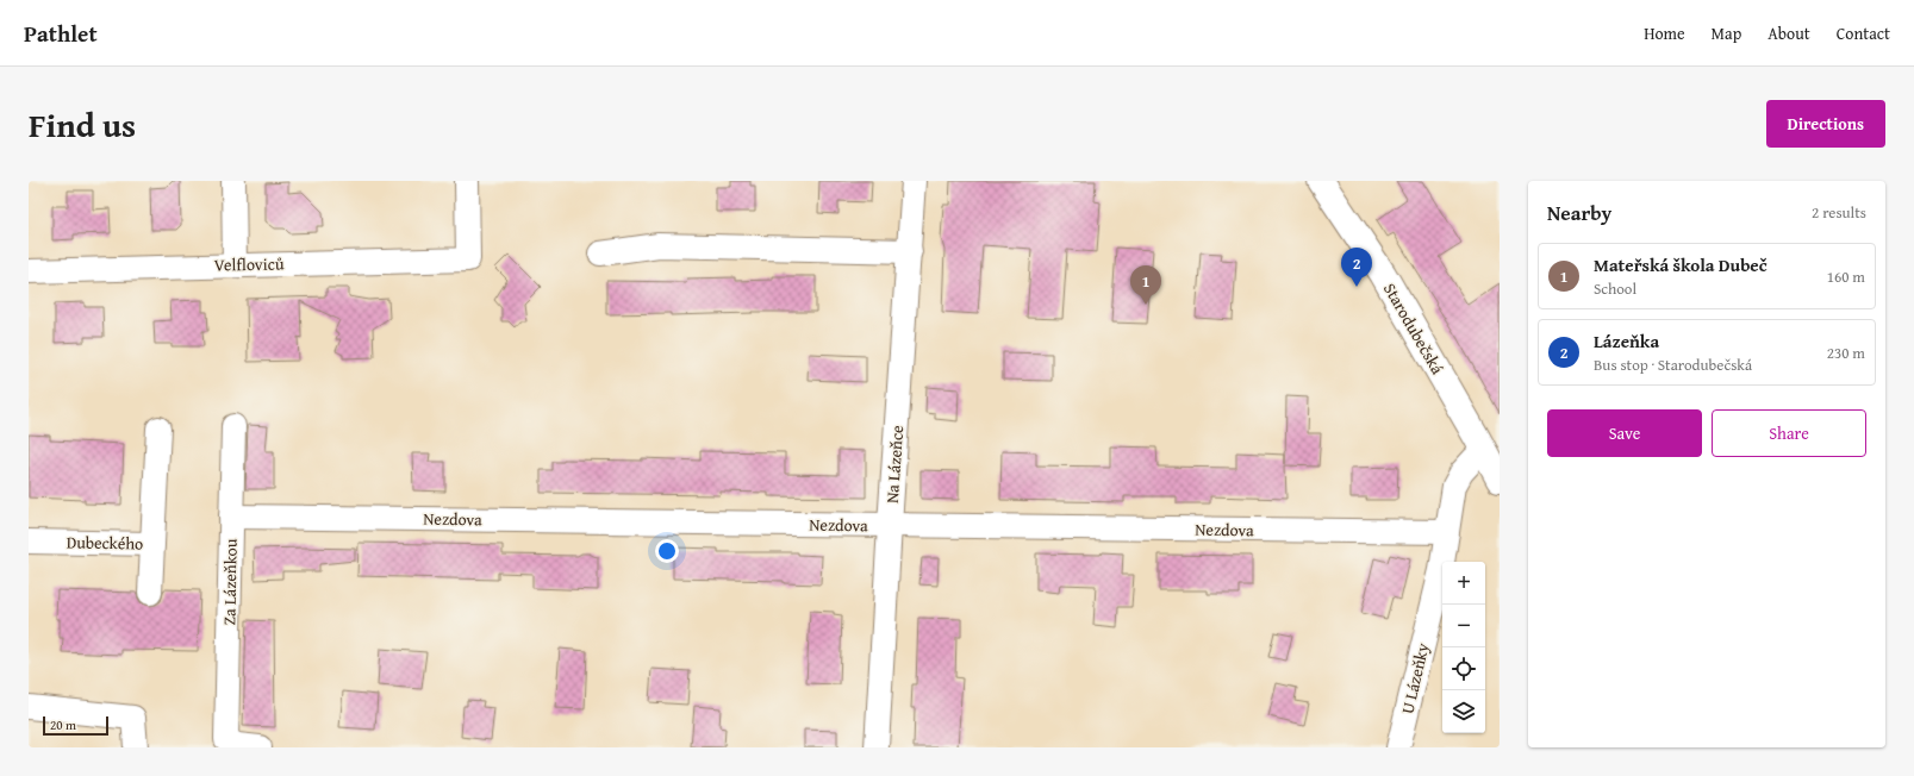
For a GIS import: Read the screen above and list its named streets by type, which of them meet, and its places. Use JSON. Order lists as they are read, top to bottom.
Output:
{
  "streets": {
    "street": [
      "Velfloviců",
      "Starodubečská",
      "Na Lázeňce",
      "Nezdova",
      "Dubeckého",
      "Za Lázeňkou",
      "U Lázeňky"
    ]
  },
  "crossings": [
    ["Starodubečská", "U Lázeňky"],
    ["Na Lázeňce", "Nezdova"],
    ["Nezdova", "Za Lázeňkou"],
    ["Nezdova", "U Lázeňky"]
  ],
  "scale_bar": "20 m",
  "page": {
    "header": "Pathlet",
    "nav": [
      "Home",
      "Map",
      "About",
      "Contact"
    ],
    "title": "Find us",
    "buttons": [
      "Directions",
      ["Save", "Share"]
    ],
    "heading": ["Nearby", "2 results"],
    "list": [
      {
        "mark": "1",
        "name": "Mateřská škola Dubeč",
        "note": "School",
        "value": "160 m"
      },
      {
        "mark": "2",
        "name": "Lázeňka",
        "note": "Bus stop · Starodubečská",
        "value": "230 m"
      }
    ],
    "pins": ["2", "1"],
    "map_buttons": ["+", "−"],
    "scale": "20 m"
  }
}
